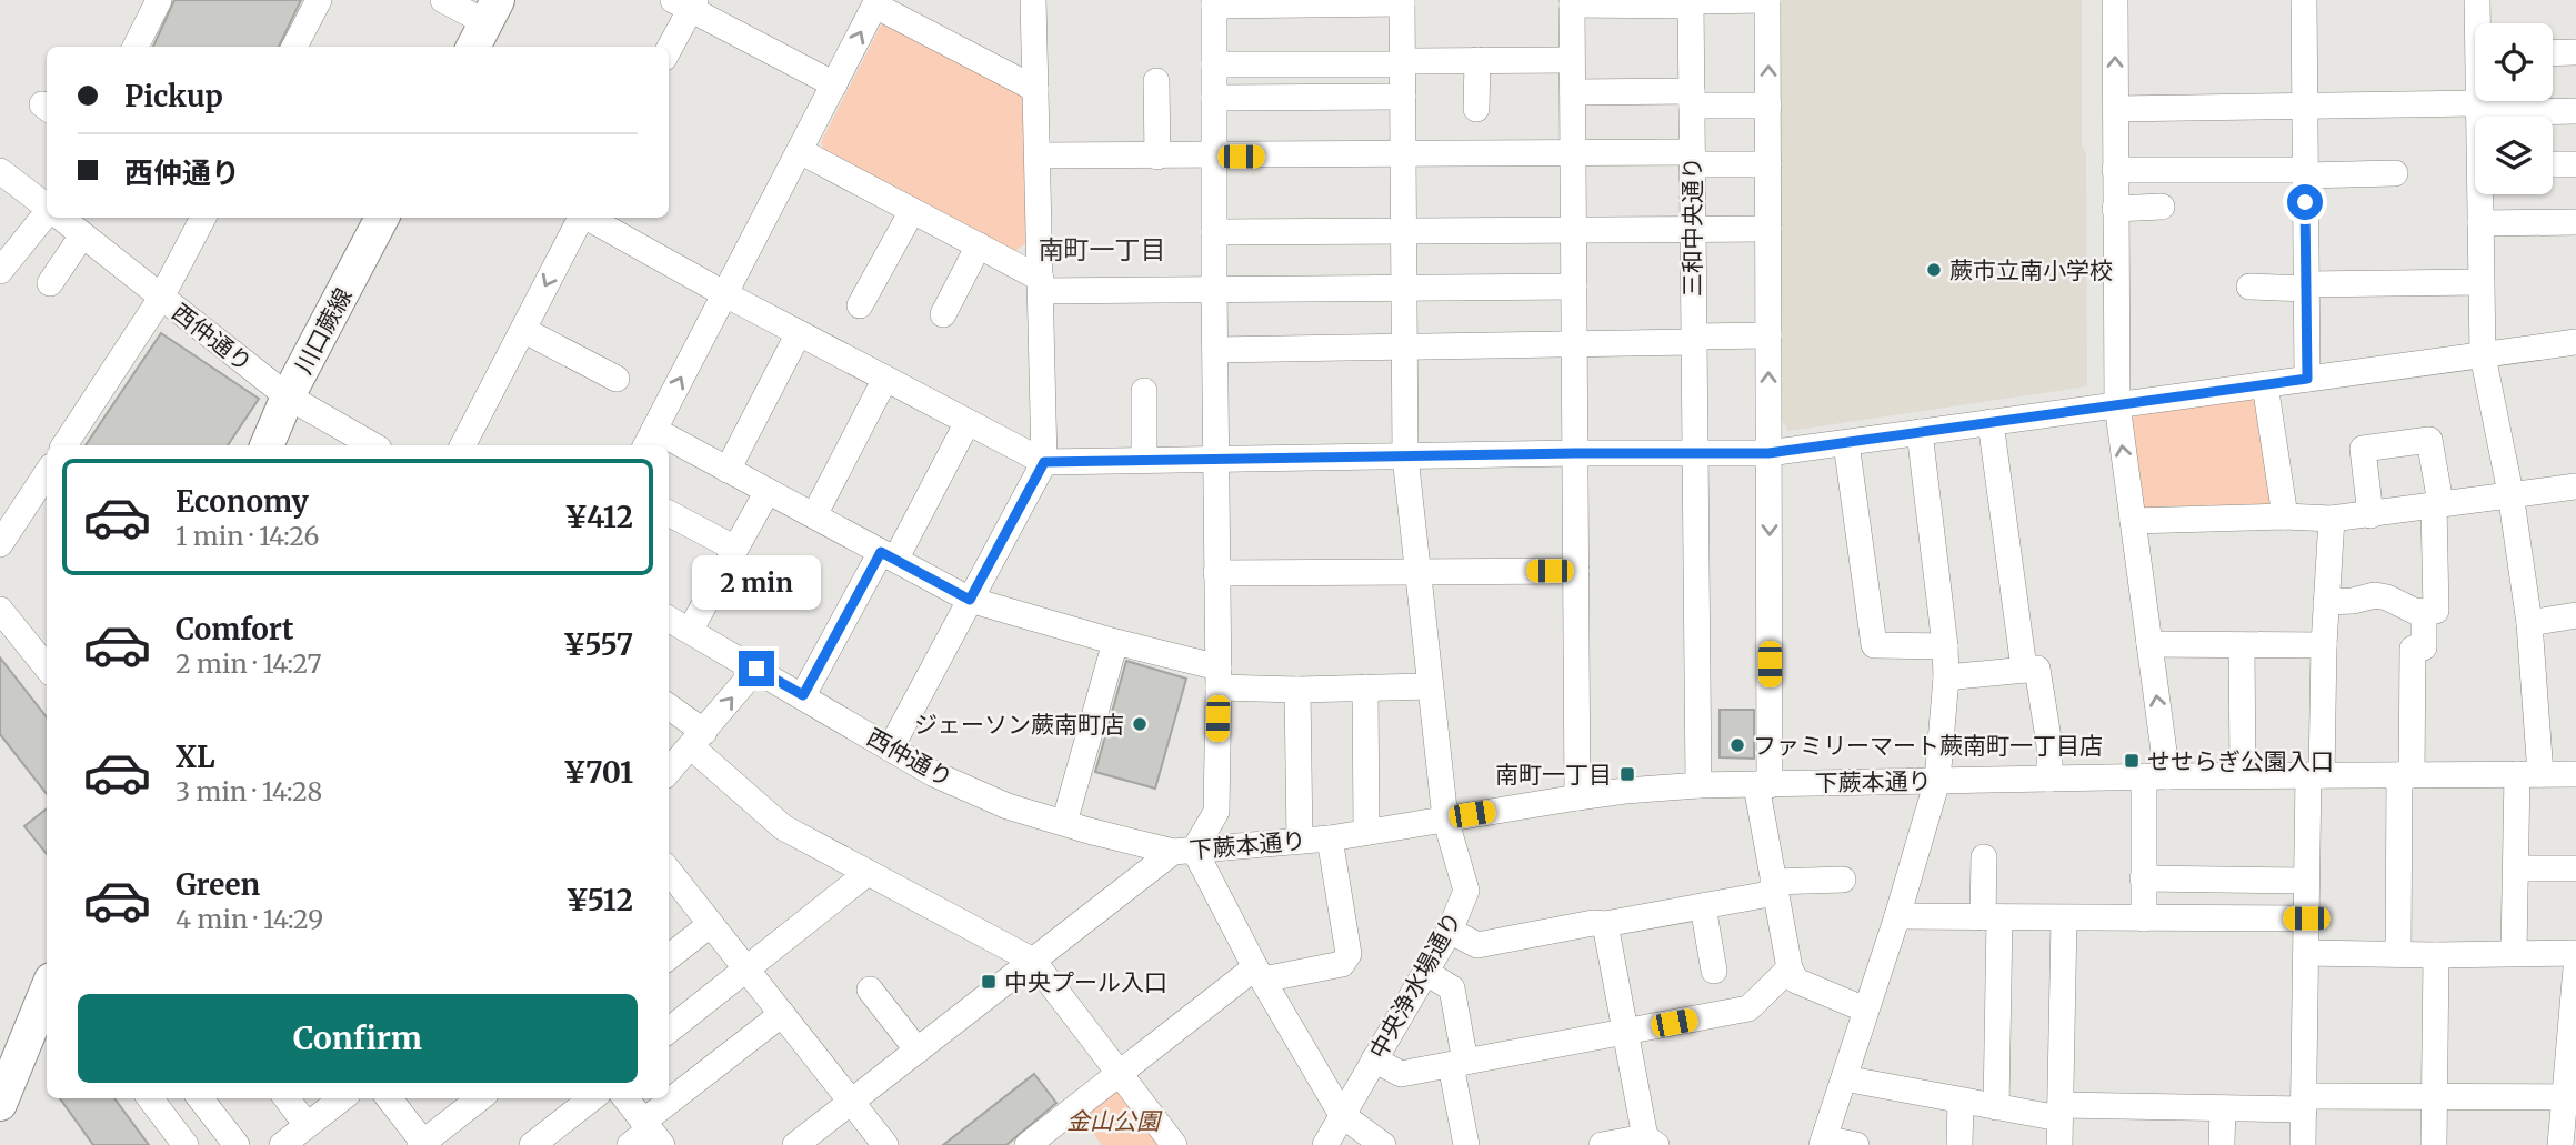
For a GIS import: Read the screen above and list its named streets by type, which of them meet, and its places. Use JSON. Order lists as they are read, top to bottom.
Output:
{
  "streets": {
    "main road": ["川口蕨線"],
    "street": [
      "三和中央通り",
      "西仲通り",
      "下蕨本通り",
      "中央浄水場通り"
    ]
  },
  "crossings": [
    ["三和中央通り", "下蕨本通り"],
    ["川口蕨線", "西仲通り"],
    ["西仲通り", "下蕨本通り"],
    ["下蕨本通り", "中央浄水場通り"]
  ],
  "districts": ["南町一丁目"],
  "parks": ["金山公園"],
  "places": {
    "other": ["蕨市立南小学校", "ジェーソン蕨南町店", "ファミリーマート蕨南町一丁目店"],
    "transit": ["せせらぎ公園入口", "南町一丁目", "中央プール入口"]
  },
  "page": {
    "banner": ["Pickup", "西仲通り"],
    "list": [
      {
        "name": "Economy",
        "note": "1 min · 14:26",
        "value": "¥412"
      },
      {
        "name": "Comfort",
        "note": "2 min · 14:27",
        "value": "¥557"
      },
      {
        "name": "XL",
        "note": "3 min · 14:28",
        "value": "¥701"
      },
      {
        "name": "Green",
        "note": "4 min · 14:29",
        "value": "¥512"
      }
    ],
    "bubble": "2 min",
    "buttons": "Confirm"
  }
}
